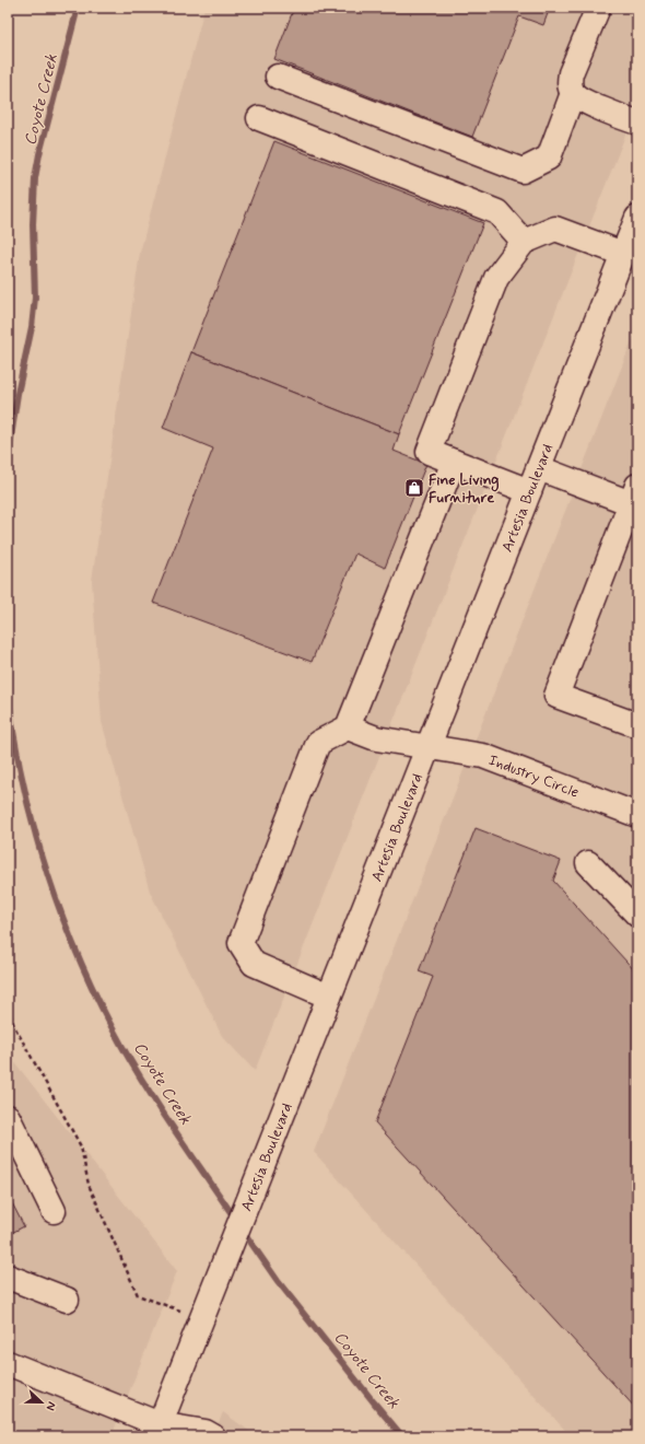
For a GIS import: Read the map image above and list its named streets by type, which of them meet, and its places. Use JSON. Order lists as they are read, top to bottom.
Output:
{
  "streets": {
    "main road": ["Artesia Boulevard", "Industry Circle"]
  },
  "crossings": [
    ["Artesia Boulevard", "Industry Circle"]
  ],
  "water": ["Coyote Creek"],
  "places": {
    "shop": ["Fine Living Furniture"]
  },
  "north": "right"
}
